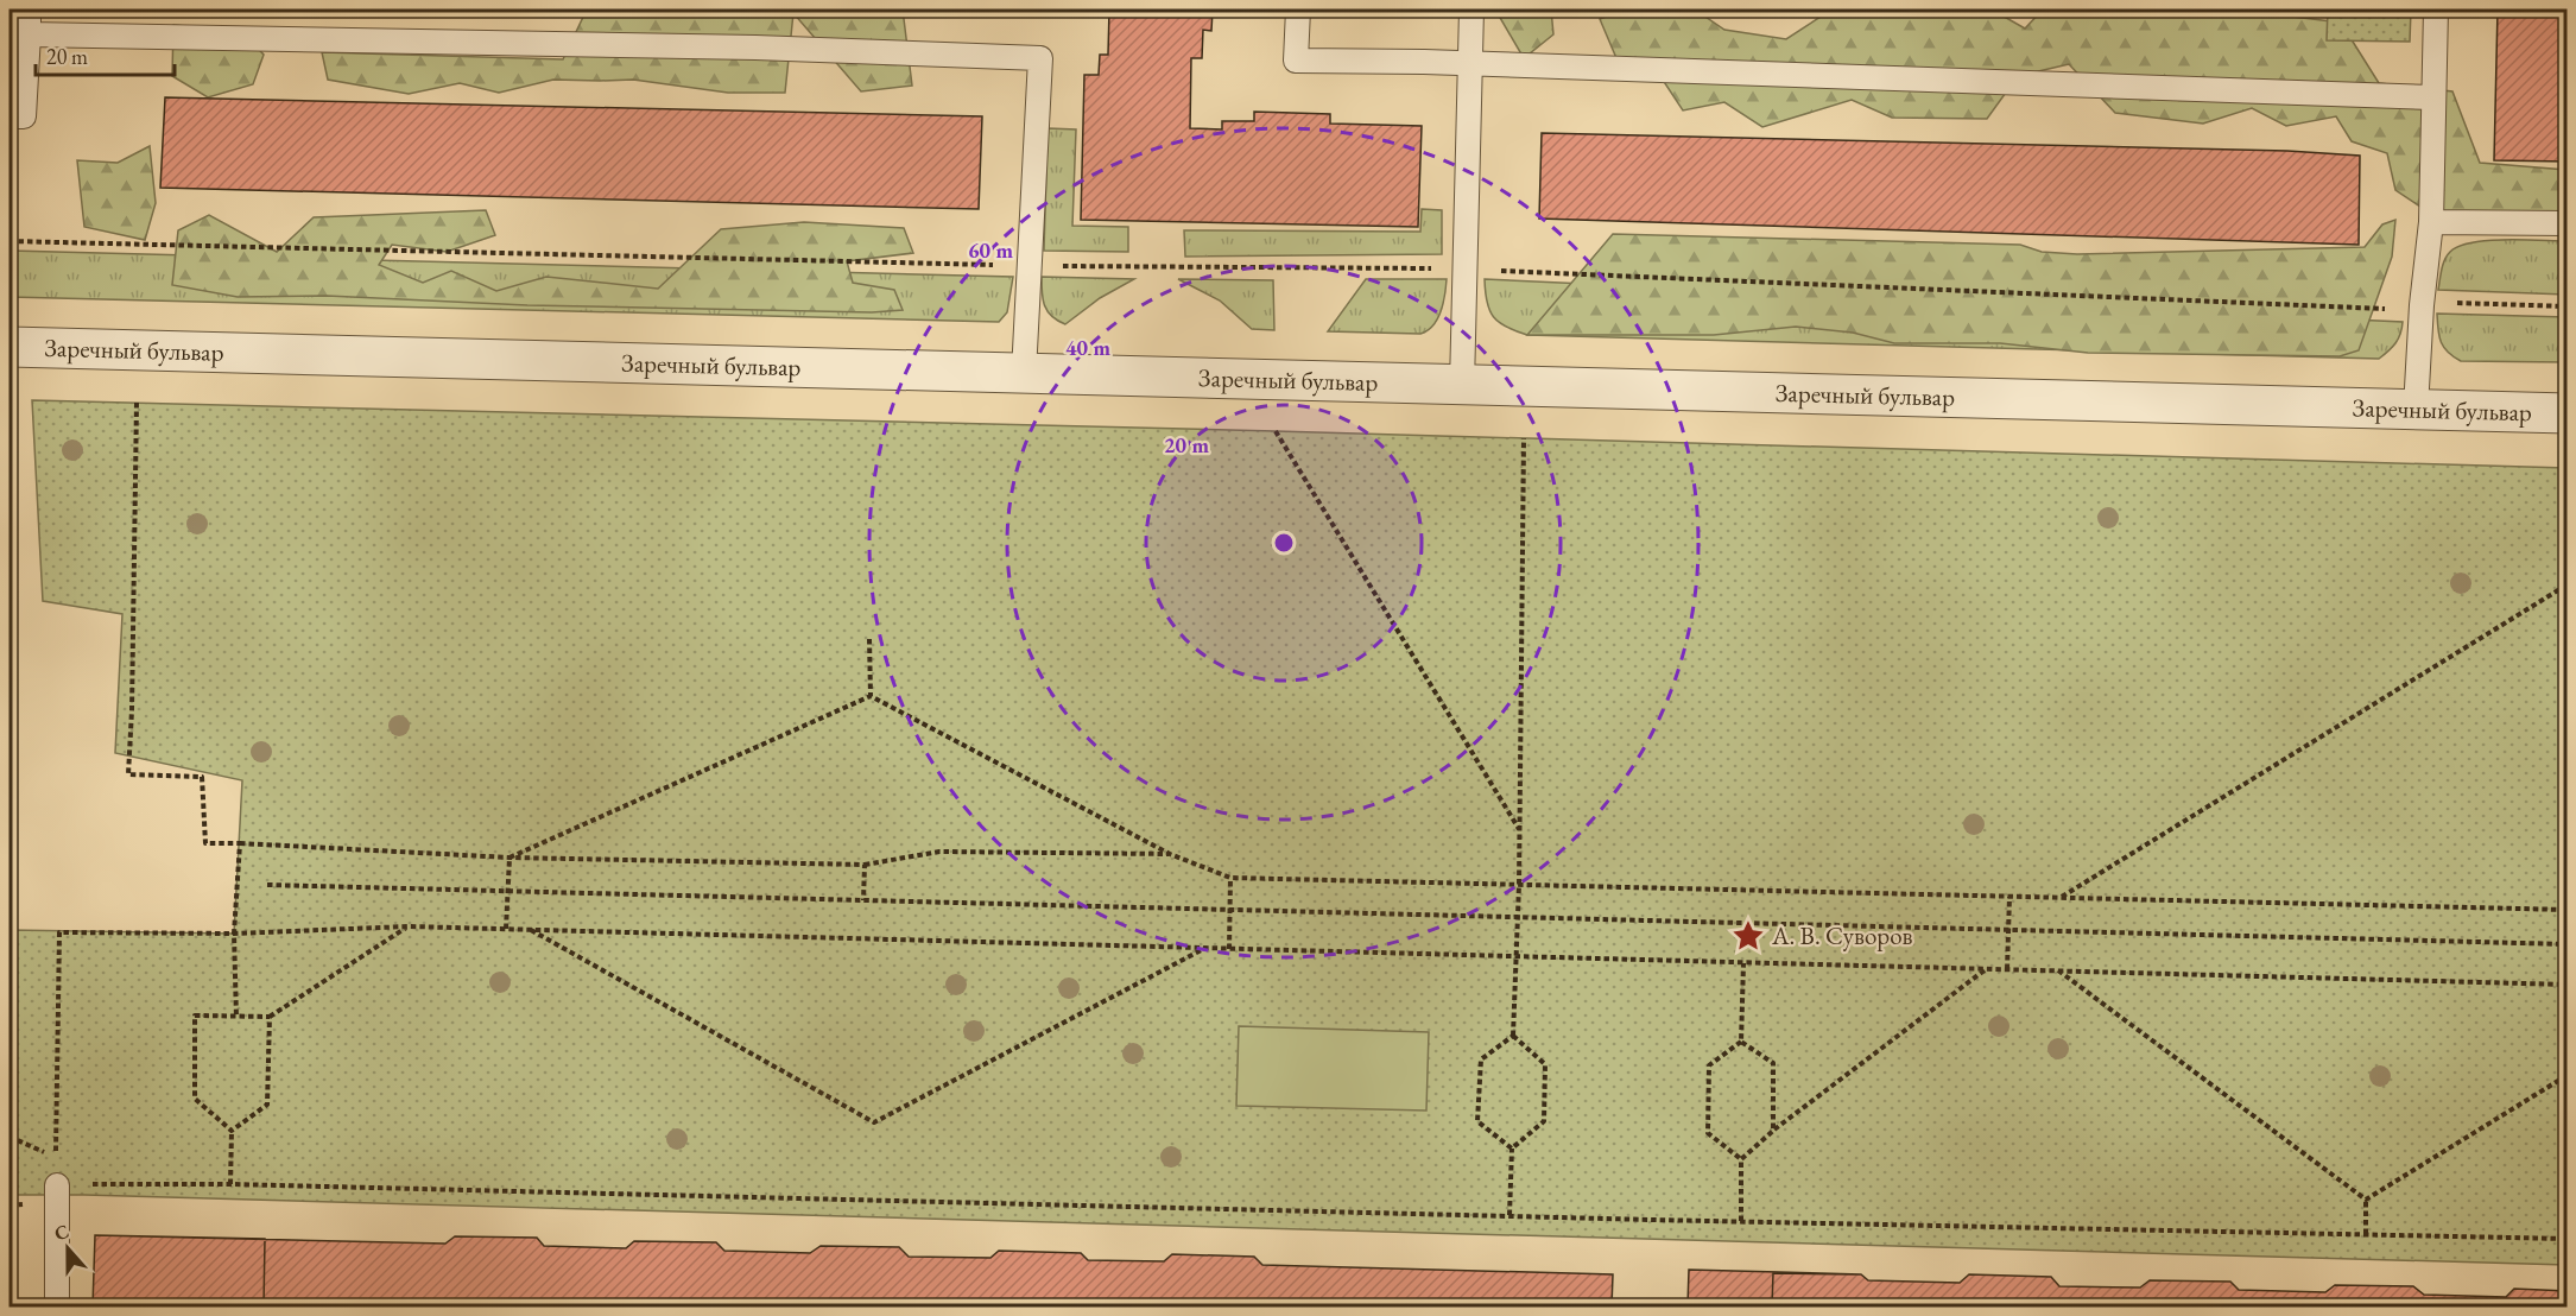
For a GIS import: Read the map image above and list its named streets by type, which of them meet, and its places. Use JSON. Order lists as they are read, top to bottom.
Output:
{
  "streets": {
    "street": ["Заречный бульвар"]
  },
  "places": {
    "place": ["А. В. Суворов"]
  },
  "scale_bar": "20 m",
  "north": "top",
  "rings": ["60 m", "40 m", "20 m"]
}
